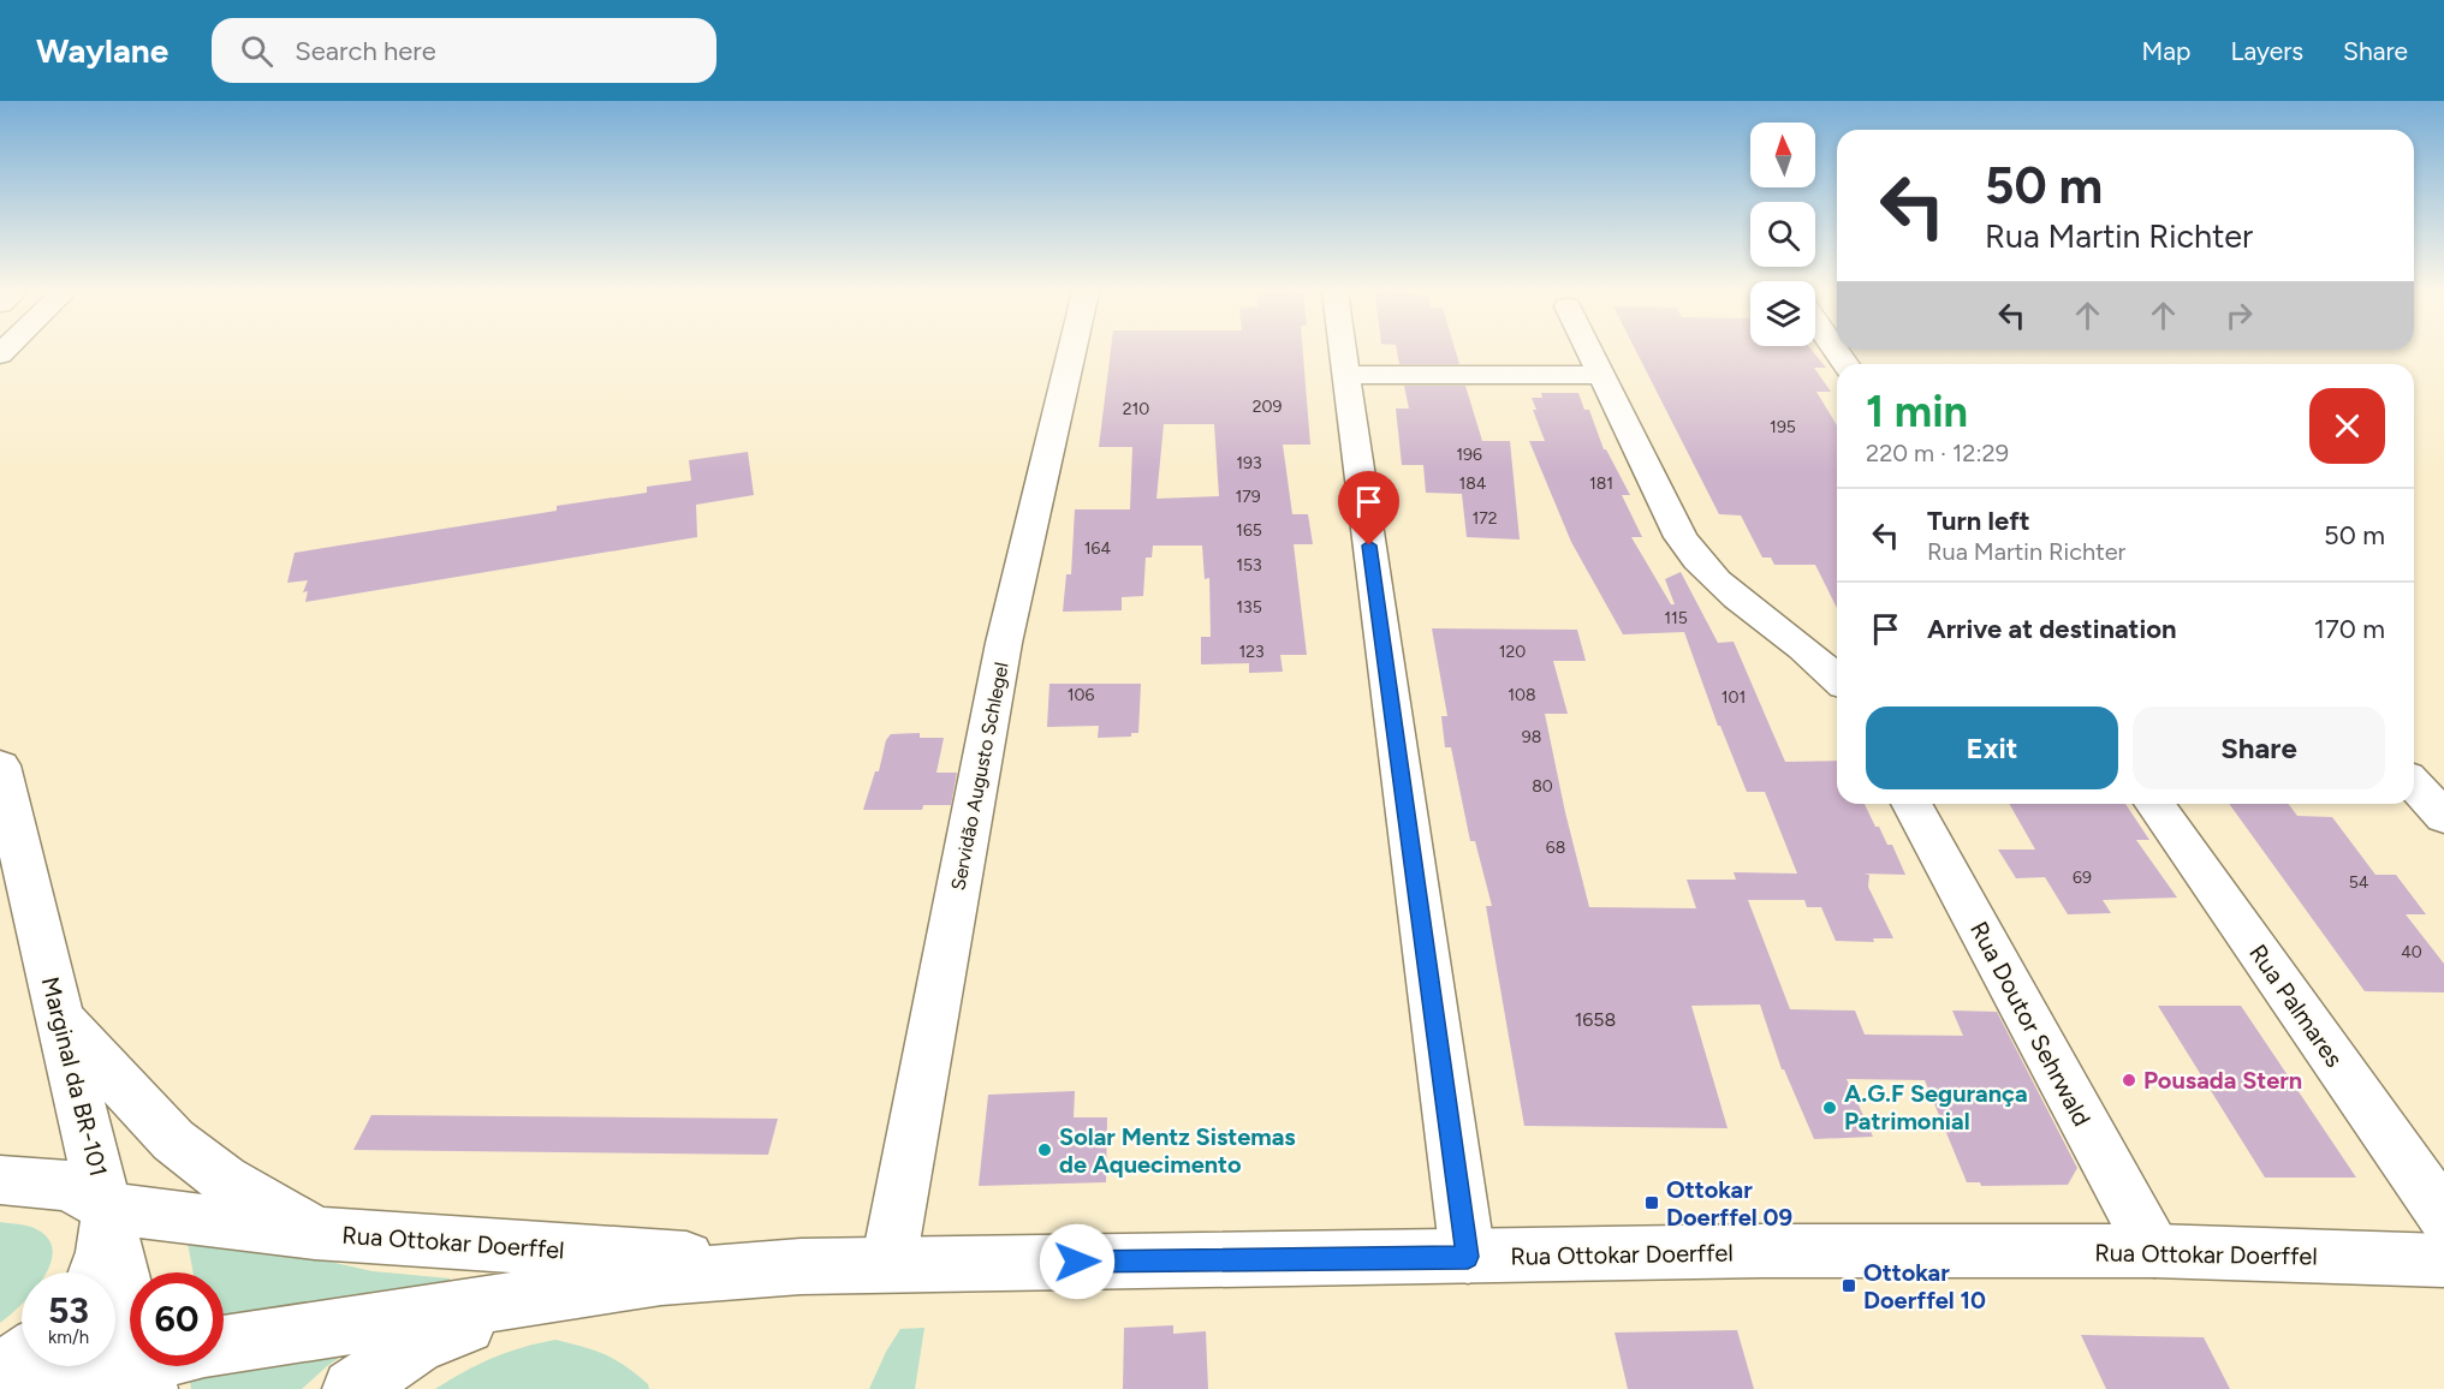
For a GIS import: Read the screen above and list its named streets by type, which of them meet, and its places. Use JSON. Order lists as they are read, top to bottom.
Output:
{
  "streets": {
    "main road": [
      "Servidão Augusto Schlegel",
      "Rua Palmares",
      "Rua Doutor Sehrwald",
      "Marginal da BR-101",
      "Rua Ottokar Doerffel"
    ]
  },
  "crossings": [
    ["Servidão Augusto Schlegel", "Rua Ottokar Doerffel"],
    ["Rua Doutor Sehrwald", "Rua Ottokar Doerffel"],
    ["Marginal da BR-101", "Rua Ottokar Doerffel"]
  ],
  "places": {
    "other": ["Pousada Stern", "A.G.F Segurança Patrimonial", "Solar Mentz Sistemas de Aquecimento"],
    "transit": ["Ottokar Doerffel 09", "Ottokar Doerffel 10"]
  },
  "house_numbers": [
    "209",
    "210",
    "195",
    "196",
    "193",
    "184",
    "181",
    "179",
    "172",
    "165",
    "164",
    "153",
    "135",
    "115",
    "123",
    "120",
    "106",
    "108",
    "101",
    "98",
    "80",
    "68",
    "69",
    "54",
    "40",
    "1658"
  ],
  "north": "top",
  "page": {
    "header": "Waylane",
    "search": "Search here",
    "nav": ["Map", "Layers", "Share"],
    "turn": ["50 m", "Rua Martin Richter"],
    "heading": ["1 min", "220 m · 12:29"],
    "list": [
      {
        "name": "Turn left",
        "note": "Rua Martin Richter",
        "value": "50 m"
      },
      {
        "name": "Arrive at destination",
        "value": "170 m"
      }
    ],
    "buttons": ["Exit", "Share"],
    "speed": "53 km/h",
    "limit": "60"
  }
}
